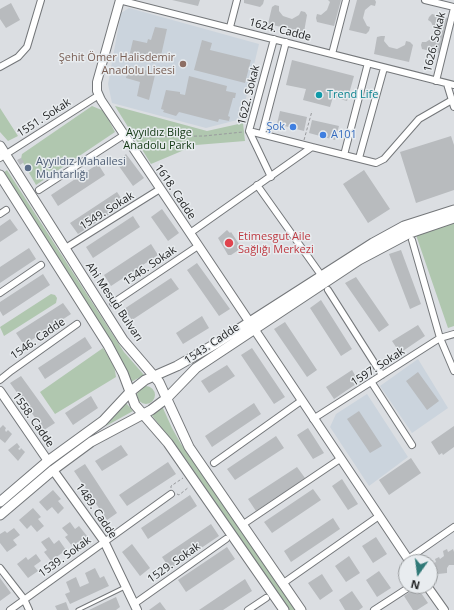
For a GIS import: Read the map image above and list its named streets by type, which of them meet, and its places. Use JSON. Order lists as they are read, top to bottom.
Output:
{
  "streets": {
    "main road": ["Ahi Mesud Bulvarı", "1543. Cadde"],
    "street": [
      "1624. Cadde",
      "1626. Sokak",
      "1622. Sokak",
      "1551. Sokak",
      "1618. Cadde",
      "1549. Sokak",
      "1546. Sokak",
      "1546. Cadde",
      "1597. Sokak",
      "1558. Cadde",
      "1489. Cadde",
      "1539. Sokak",
      "1529. Sokak"
    ]
  },
  "crossings": [
    ["1624. Cadde", "1626. Sokak"],
    ["1624. Cadde", "1622. Sokak"],
    ["1551. Sokak", "1618. Cadde"],
    ["1551. Sokak", "Ahi Mesud Bulvarı"],
    ["1618. Cadde", "1549. Sokak"],
    ["1618. Cadde", "1546. Sokak"],
    ["1618. Cadde", "1543. Cadde"],
    ["1618. Cadde", "1597. Sokak"],
    ["1549. Sokak", "Ahi Mesud Bulvarı"],
    ["Ahi Mesud Bulvarı", "1543. Cadde"],
    ["1543. Cadde", "1558. Cadde"],
    ["1543. Cadde", "1489. Cadde"],
    ["1489. Cadde", "1539. Sokak"],
    ["1489. Cadde", "1529. Sokak"]
  ],
  "parks": ["Ayyıldız Bilge Anadolu Parkı"],
  "places": [
    "Şehit Ömer Halisdemir Anadolu Lisesi",
    "Trend Life",
    "Şok",
    "A101",
    "Ayyıldız Mahallesi Muhtarlığı",
    "Etimesgut Aile Sağlığı Merkezi"
  ],
  "north": "bottom"
}
